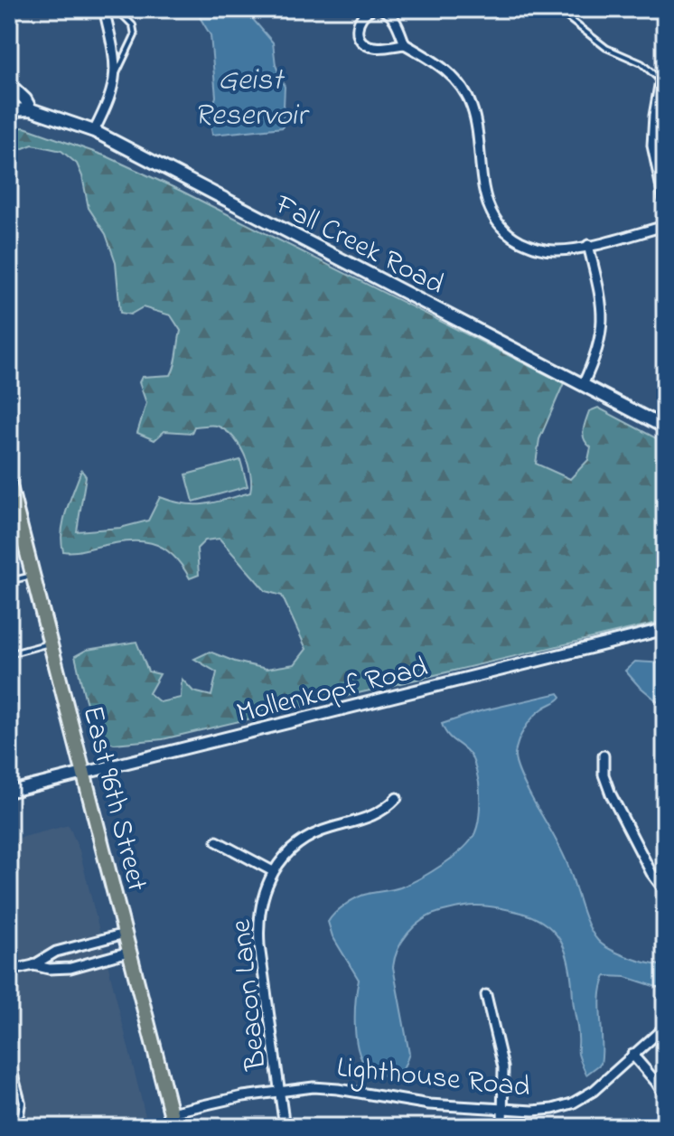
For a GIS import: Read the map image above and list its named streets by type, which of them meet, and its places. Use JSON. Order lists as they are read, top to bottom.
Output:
{
  "streets": {
    "main road": ["Fall Creek Road", "East 96th Street"],
    "street": ["Mollenkopf Road", "Beacon Lane", "Lighthouse Road"]
  },
  "crossings": [
    ["Mollenkopf Road", "East 96th Street"],
    ["East 96th Street", "Lighthouse Road"],
    ["Beacon Lane", "Lighthouse Road"]
  ],
  "water": ["Geist Reservoir"]
}
